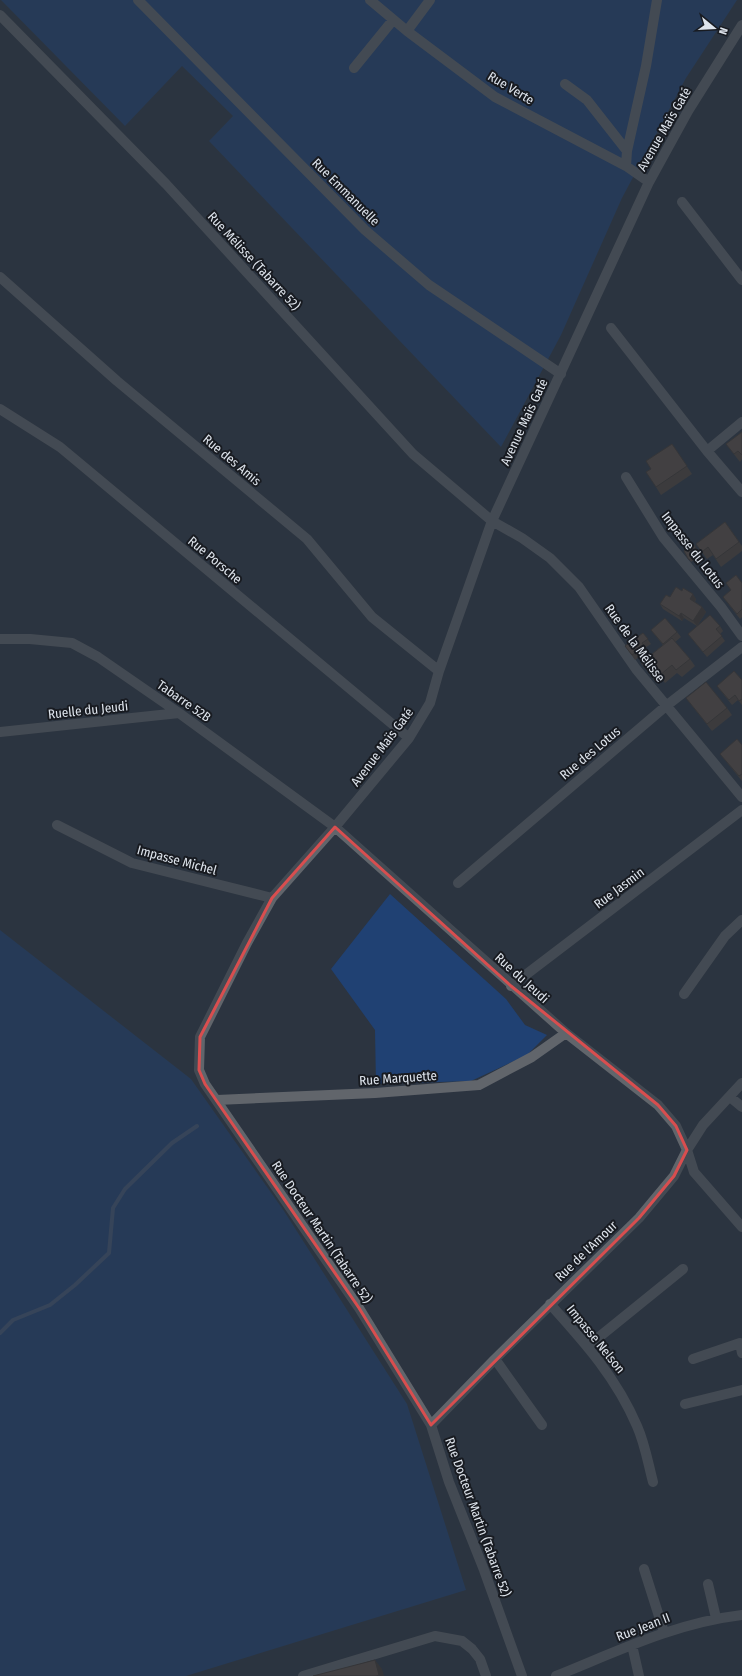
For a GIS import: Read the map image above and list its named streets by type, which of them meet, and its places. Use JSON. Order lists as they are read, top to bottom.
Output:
{
  "streets": {
    "street": [
      "Rue Verte",
      "Avenue Maïs Gaté",
      "Rue Emmanuelle",
      "Rue Mélisse (Tabarre 52)",
      "Rue des Amis",
      "Impasse du Lotus",
      "Rue Porsche",
      "Rue de la Mélisse",
      "Tabarre 52B",
      "Ruelle du Jeudi",
      "Rue des Lotus",
      "Impasse Michel",
      "Rue Jasmin",
      "Rue du Jeudi",
      "Rue Marquette",
      "Rue Docteur Martin (Tabarre 52)",
      "Rue de l'Amour",
      "Impasse Nelson",
      "Rue Jean II"
    ]
  },
  "crossings": [
    ["Rue Verte", "Avenue Maïs Gaté"],
    ["Avenue Maïs Gaté", "Rue Emmanuelle"],
    ["Avenue Maïs Gaté", "Rue Mélisse (Tabarre 52)"],
    ["Avenue Maïs Gaté", "Rue des Amis"],
    ["Avenue Maïs Gaté", "Rue Porsche"],
    ["Avenue Maïs Gaté", "Rue de la Mélisse"],
    ["Avenue Maïs Gaté", "Tabarre 52B"],
    ["Avenue Maïs Gaté", "Rue du Jeudi"],
    ["Avenue Maïs Gaté", "Rue Docteur Martin (Tabarre 52)"],
    ["Rue Mélisse (Tabarre 52)", "Rue de la Mélisse"],
    ["Rue de la Mélisse", "Rue des Lotus"],
    ["Tabarre 52B", "Ruelle du Jeudi"],
    ["Tabarre 52B", "Rue du Jeudi"],
    ["Tabarre 52B", "Rue Docteur Martin (Tabarre 52)"],
    ["Impasse Michel", "Rue Docteur Martin (Tabarre 52)"],
    ["Rue Jasmin", "Rue du Jeudi"],
    ["Rue du Jeudi", "Rue Marquette"],
    ["Rue du Jeudi", "Rue Docteur Martin (Tabarre 52)"],
    ["Rue du Jeudi", "Rue de l'Amour"],
    ["Rue Marquette", "Rue Docteur Martin (Tabarre 52)"],
    ["Rue Docteur Martin (Tabarre 52)", "Rue de l'Amour"],
    ["Rue de l'Amour", "Impasse Nelson"]
  ],
  "north": "right"
}
